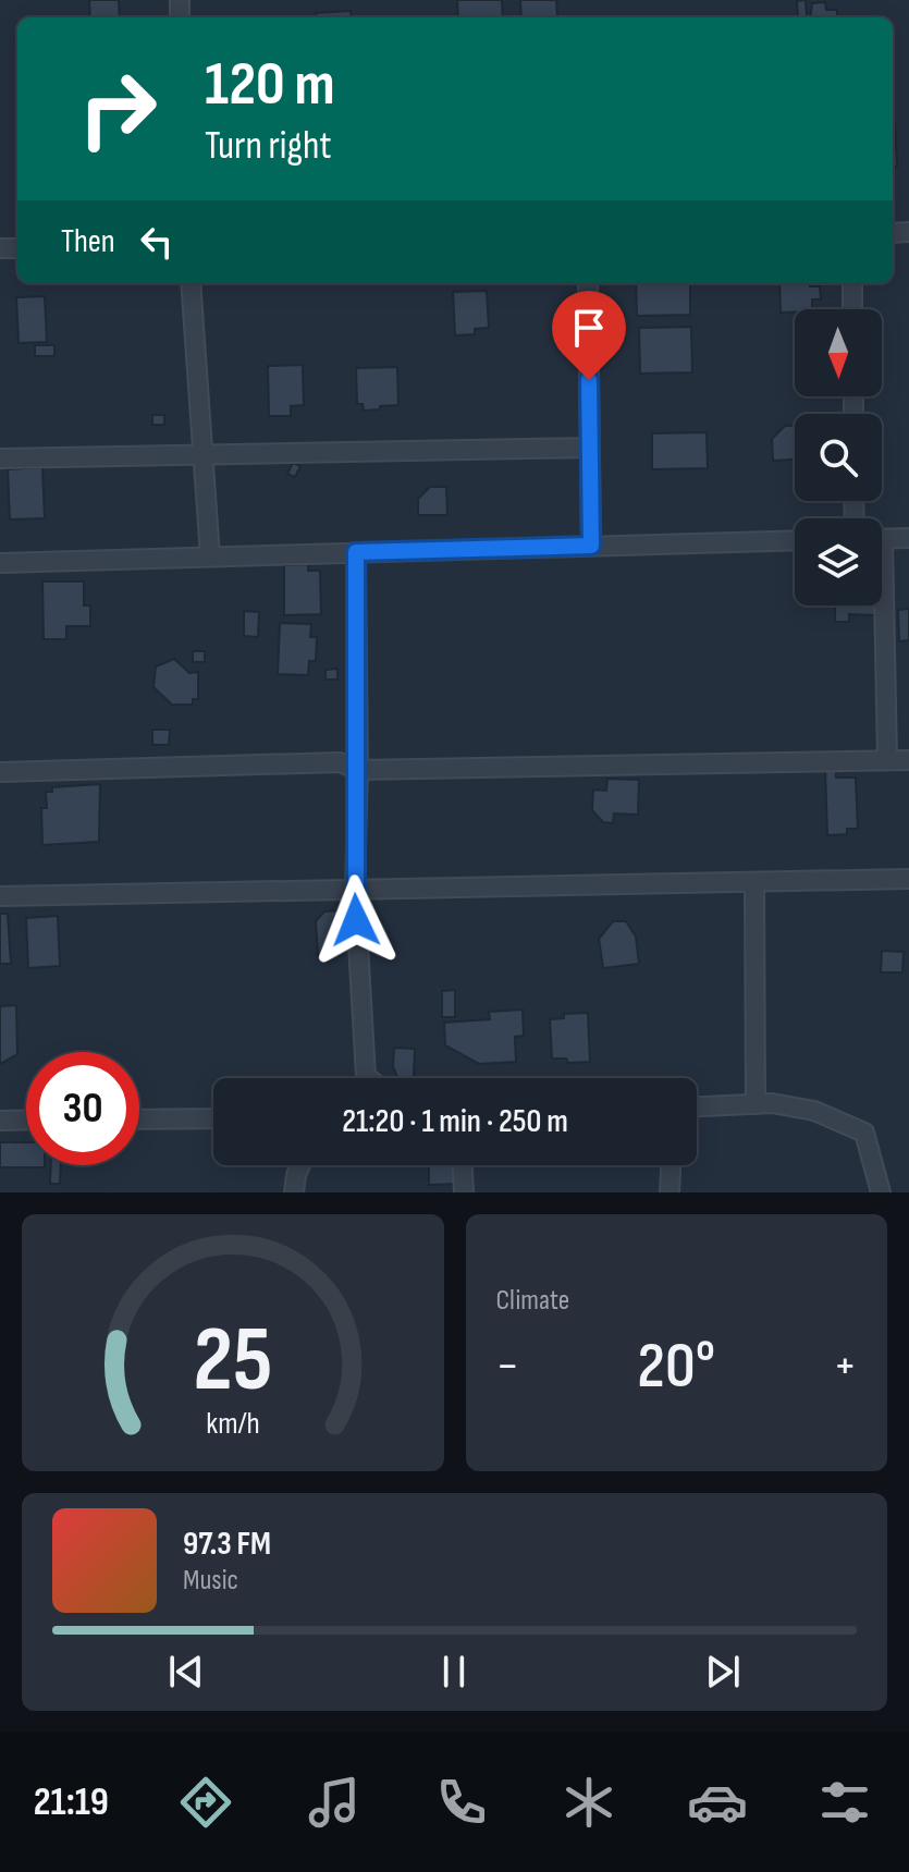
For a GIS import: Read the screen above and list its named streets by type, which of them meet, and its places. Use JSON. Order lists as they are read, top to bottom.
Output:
{
  "north": "bottom",
  "page": {
    "turn": ["120 m", "Turn right"],
    "then": "Then",
    "limit": "30",
    "trip": "21:20 · 1 min · 250 m",
    "tile": "Climate",
    "heat": ["−", "20°", "+"],
    "song": ["97.3 FM", "Music"],
    "tabs": "21:19",
    "gauge": ["25", "km/h"]
  }
}
